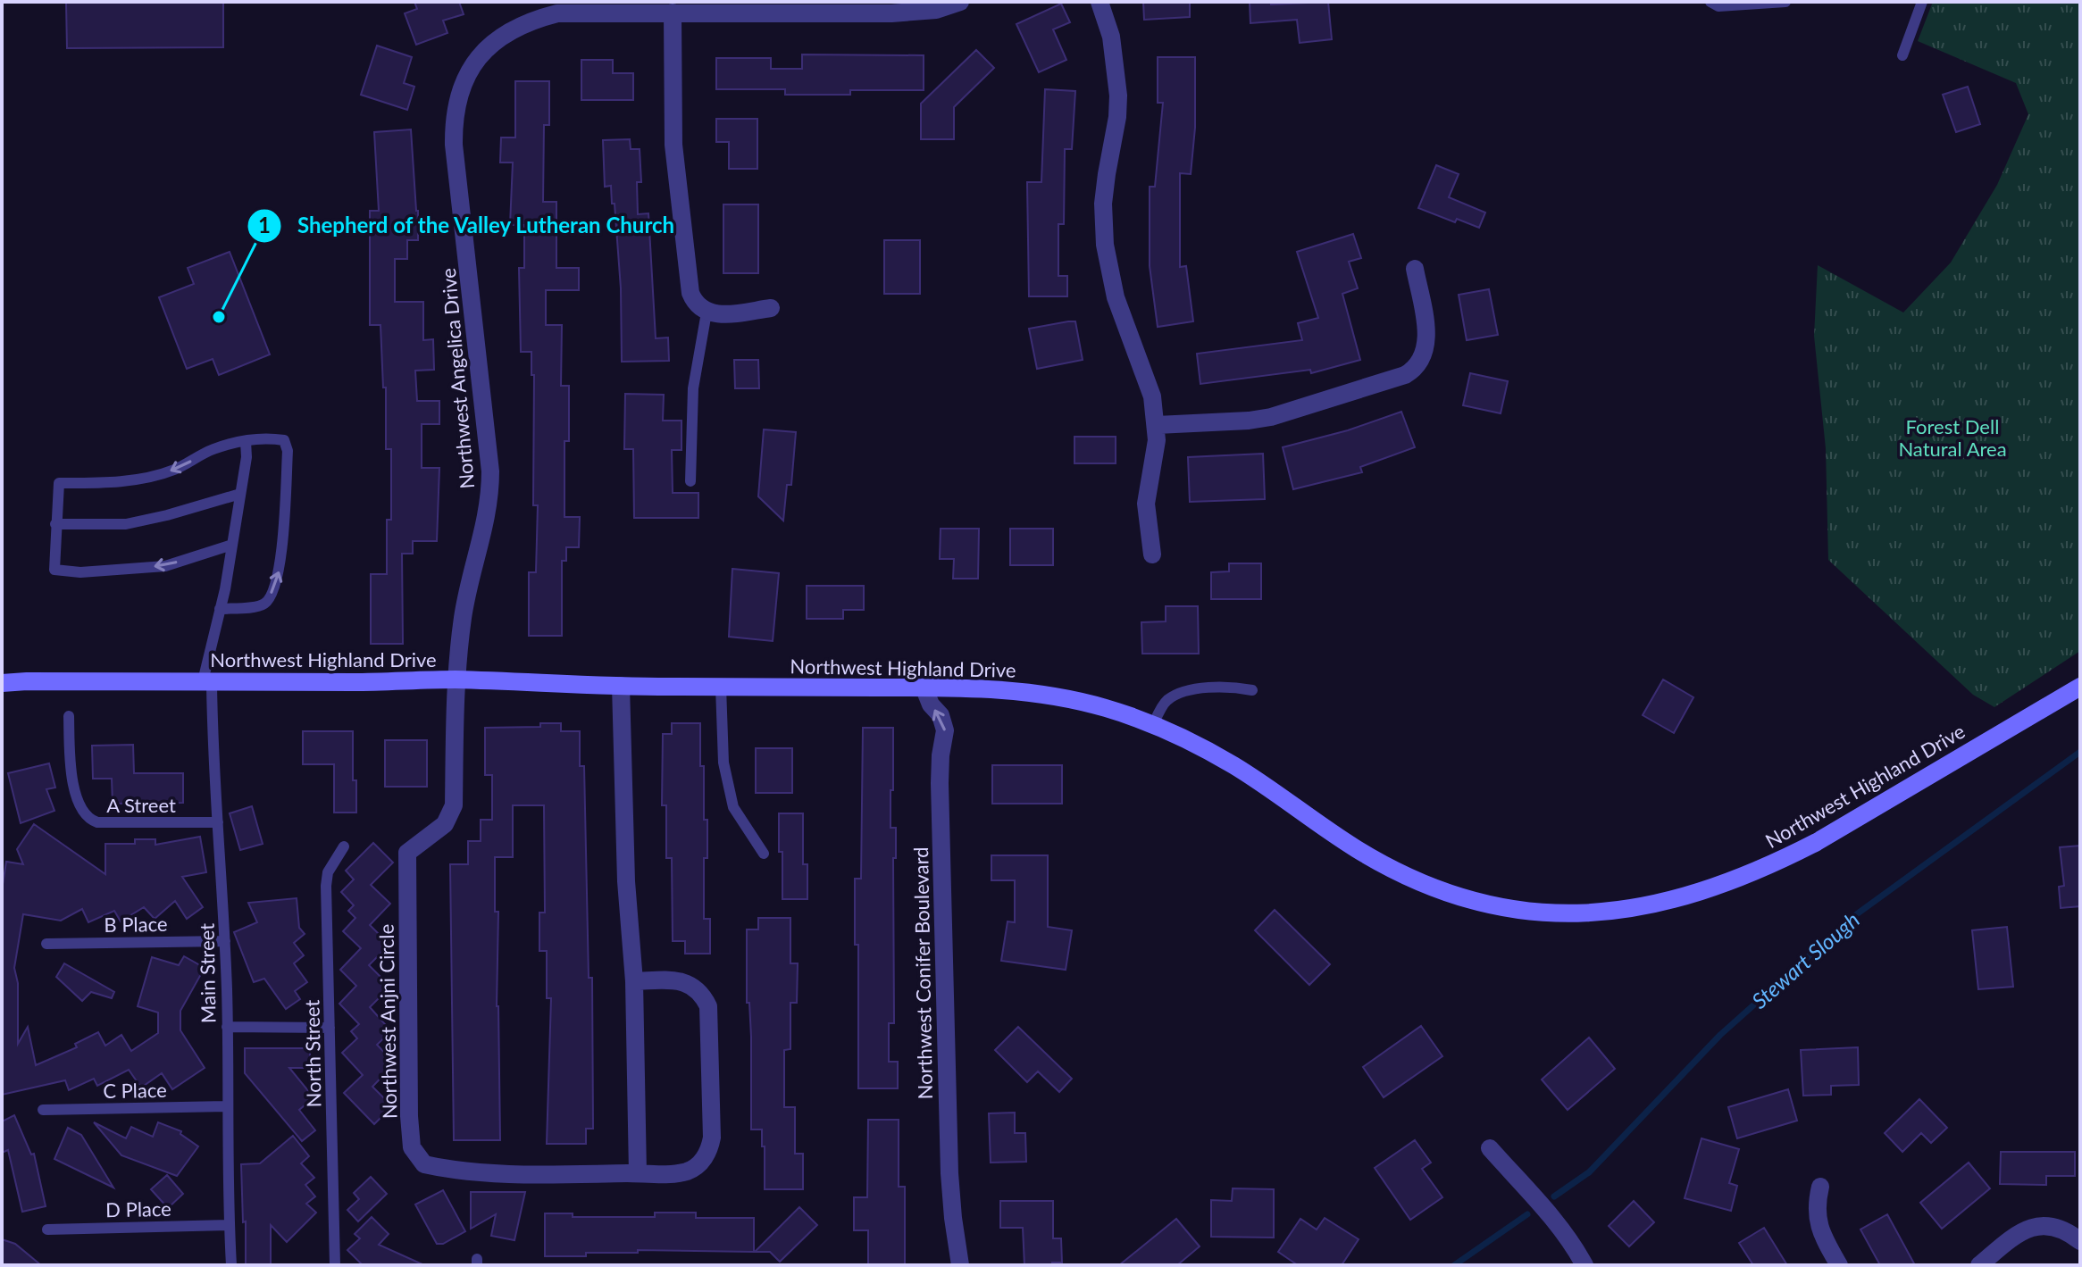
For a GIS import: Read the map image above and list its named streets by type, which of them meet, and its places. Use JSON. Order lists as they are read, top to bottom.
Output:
{
  "streets": {
    "main road": ["Northwest Highland Drive"],
    "street": ["Northwest Angelica Drive", "Northwest Conifer Boulevard", "Northwest Anjni Circle"],
    "lane": [
      "A Street",
      "B Place",
      "Main Street",
      "North Street",
      "C Place",
      "D Place"
    ]
  },
  "crossings": [
    ["Northwest Angelica Drive", "Northwest Highland Drive"],
    ["Northwest Angelica Drive", "Northwest Anjni Circle"],
    ["Northwest Highland Drive", "Main Street"],
    ["Northwest Highland Drive", "Northwest Conifer Boulevard"],
    ["Northwest Highland Drive", "Northwest Anjni Circle"],
    ["A Street", "Main Street"],
    ["B Place", "Main Street"],
    ["Main Street", "C Place"],
    ["Main Street", "D Place"]
  ],
  "one_way": ["Northwest Conifer Boulevard"],
  "water": ["Stewart Slough"],
  "parks": ["Forest Dell Natural Area"],
  "places": ["Shepherd of the Valley Lutheran Church"]
}
